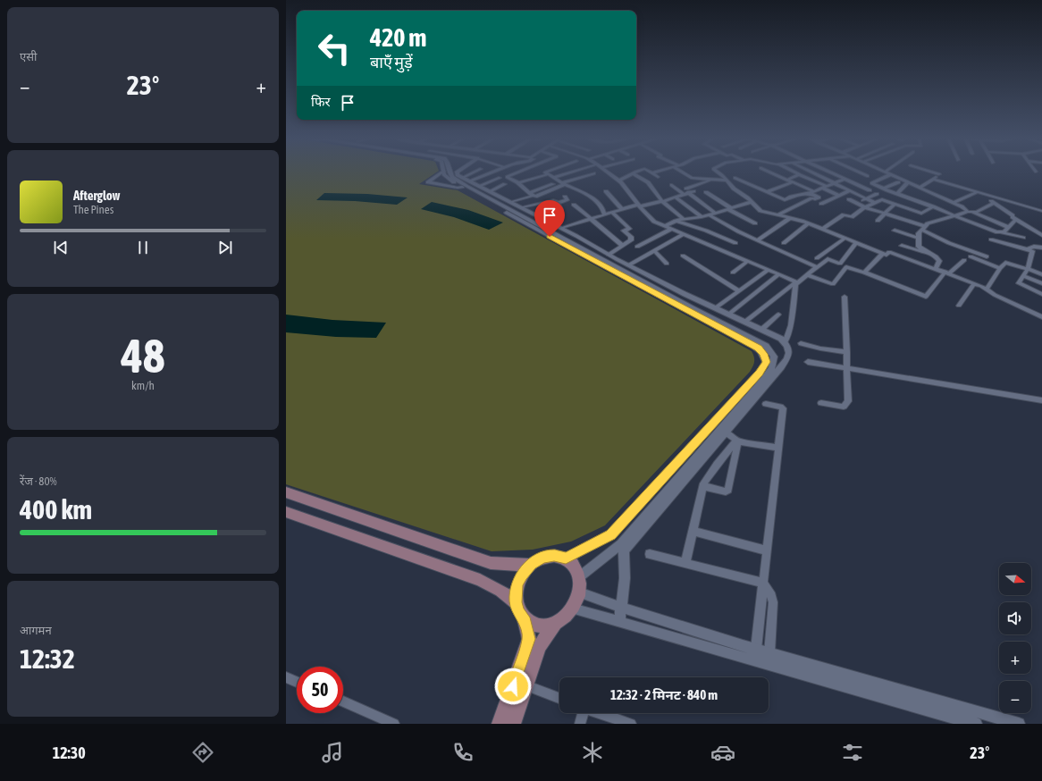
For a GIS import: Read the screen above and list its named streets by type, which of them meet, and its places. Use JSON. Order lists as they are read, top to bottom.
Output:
{
  "north": "right",
  "page": {
    "tile": [
      "एसी",
      ["48", "km/h"],
      ["रेंज · 80%", "400 km"],
      ["आगमन", "12:32"]
    ],
    "turn": ["420 m", "बाएँ मुड़ें"],
    "heat": ["−", "23°", "+"],
    "then": "फिर",
    "song": ["Afterglow", "The Pines"],
    "map_buttons": ["+", "−"],
    "limit": "50",
    "trip": "12:32 · 2 मिनट · 840 m",
    "tabs": ["12:30", "23°"]
  }
}
